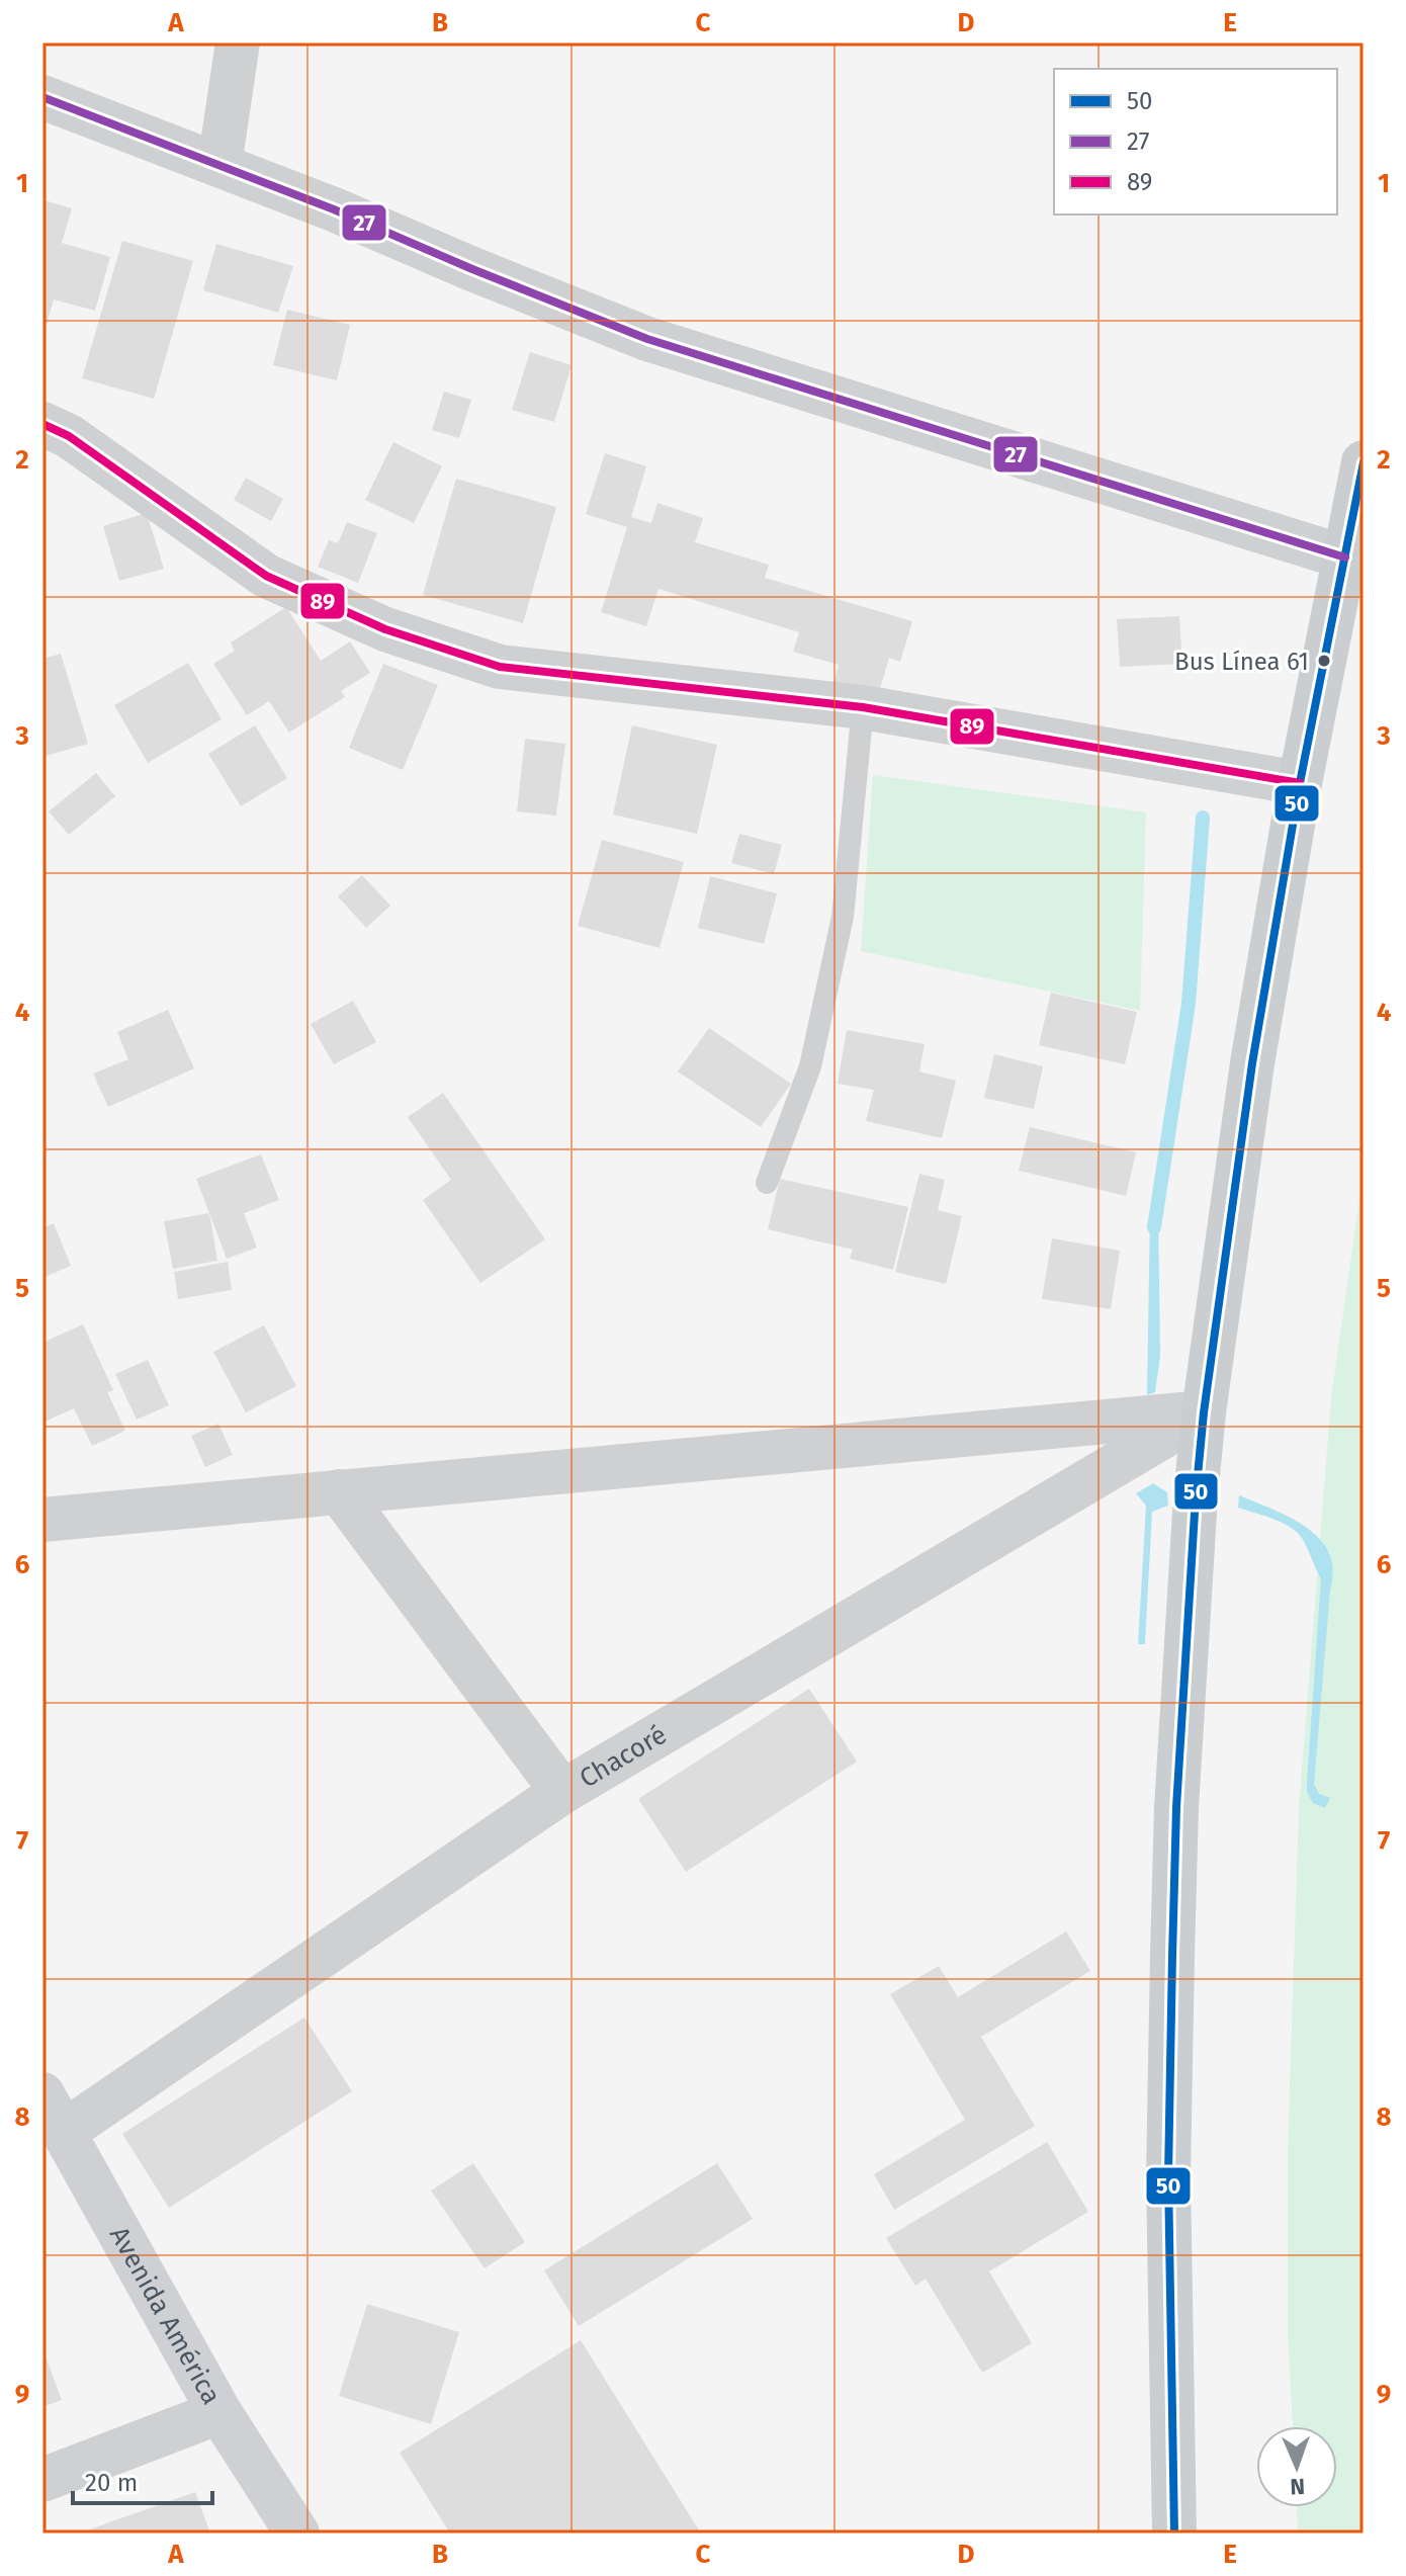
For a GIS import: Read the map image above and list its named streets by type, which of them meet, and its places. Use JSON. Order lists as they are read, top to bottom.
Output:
{
  "streets": {
    "main road": ["Avenida América"],
    "street": ["Chacoré"]
  },
  "crossings": [
    ["Chacoré", "Avenida América"]
  ],
  "places": ["Bus Línea 61"],
  "lines": ["transit line 27", "transit line 89", "transit line 50"],
  "legend": ["50", "27", "89"],
  "scale_bar": "20 m",
  "north": "bottom",
  "grid": {
    "columns": [
      "A",
      "B",
      "C",
      "D",
      "E"
    ],
    "rows": [
      "1",
      "2",
      "3",
      "4",
      "5",
      "6",
      "7",
      "8",
      "9"
    ]
  }
}
